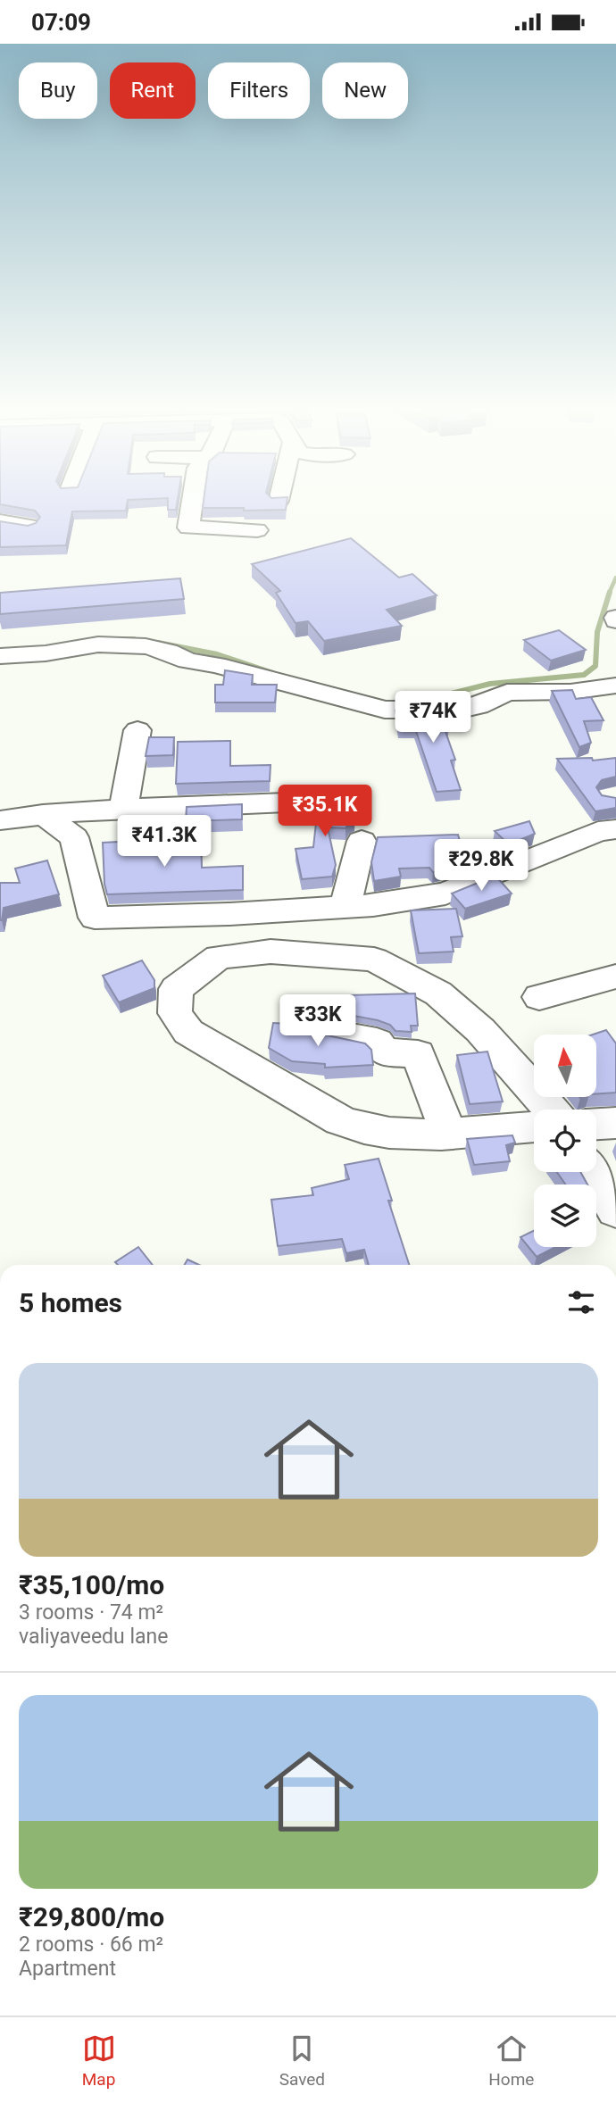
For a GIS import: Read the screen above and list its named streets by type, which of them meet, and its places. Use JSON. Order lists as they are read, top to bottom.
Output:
{
  "north": "top",
  "page": {
    "status": "07:09",
    "chip": [
      "Buy",
      "Rent",
      "Filters",
      "New"
    ],
    "price": [
      "₹74K",
      "₹35.1K",
      "₹41.3K",
      "₹29.8K",
      "₹33K"
    ],
    "heading": "5 homes",
    "list": [
      {
        "name": "₹35,100/mo",
        "note": "3 rooms · 74 m² · valiyaveedu lane"
      },
      {
        "name": "₹29,800/mo",
        "note": "2 rooms · 66 m² · Apartment"
      }
    ],
    "tabs": ["Map", "Saved", "Home"]
  }
}
